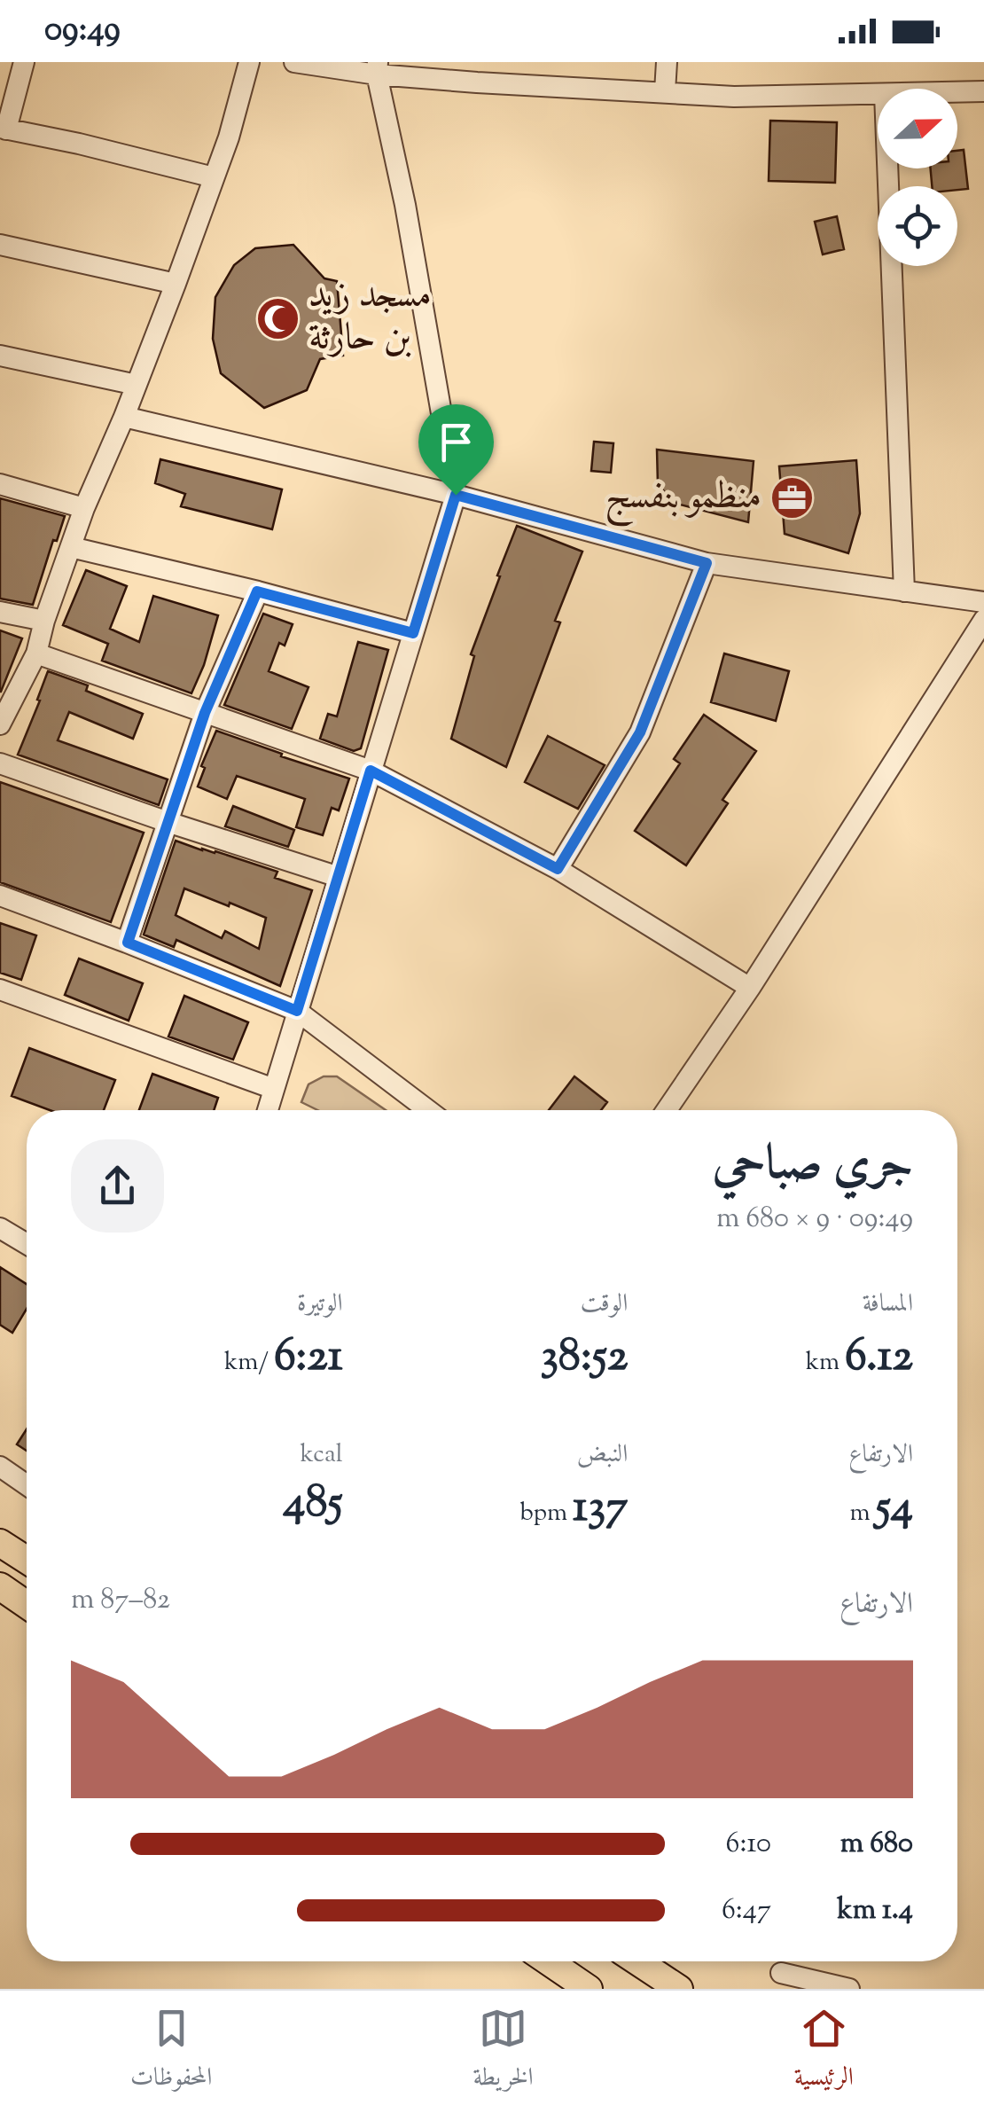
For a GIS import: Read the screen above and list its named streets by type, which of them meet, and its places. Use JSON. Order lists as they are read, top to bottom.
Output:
{
  "places": {
    "mosque": ["مسجد زيد بن حارثة"],
    "office": ["منظمو بنفسج"]
  },
  "north": "right",
  "page": {
    "status": "09:49",
    "heading": ["جري صباحي", "09:49 · 9 × 680 m"],
    "stats": [
      ["المسافة", "6.12 km"],
      ["الوقت", "38:52"],
      ["الوتيرة", "6:21 /km"],
      ["الارتفاع", "54 m"],
      ["النبض", "137 bpm"],
      ["kcal", "485"]
    ],
    "chart": ["الارتفاع", "82–87 m"],
    "list": [
      {
        "name": "680 m",
        "note": "6:10"
      },
      {
        "name": "1.4 km",
        "note": "6:47"
      }
    ],
    "tabs": ["الرئيسية", "الخريطة", "المحفوظات"]
  }
}
